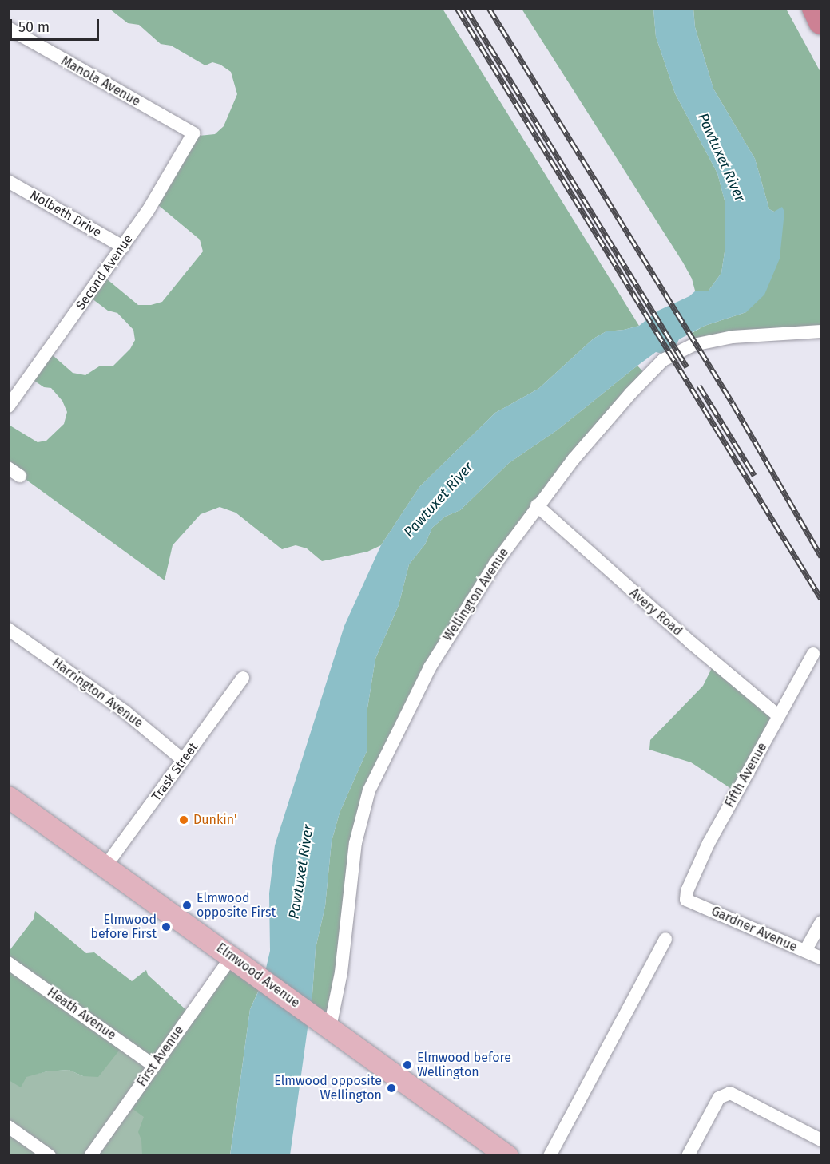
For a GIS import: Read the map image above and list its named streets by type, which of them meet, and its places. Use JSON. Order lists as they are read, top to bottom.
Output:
{
  "streets": {
    "main road": ["Elmwood Avenue"],
    "street": [
      "Manola Avenue",
      "Nolbeth Drive",
      "Second Avenue",
      "Wellington Avenue",
      "Avery Road",
      "Harrington Avenue",
      "Trask Street",
      "Fifth Avenue",
      "Gardner Avenue",
      "Heath Avenue",
      "First Avenue"
    ]
  },
  "crossings": [
    ["Manola Avenue", "Second Avenue"],
    ["Nolbeth Drive", "Second Avenue"],
    ["Wellington Avenue", "Avery Road"],
    ["Wellington Avenue", "Elmwood Avenue"],
    ["Avery Road", "Fifth Avenue"],
    ["Harrington Avenue", "Trask Street"],
    ["Trask Street", "Elmwood Avenue"],
    ["Fifth Avenue", "Gardner Avenue"],
    ["Elmwood Avenue", "First Avenue"],
    ["Heath Avenue", "First Avenue"]
  ],
  "water": ["Pawtuxet River"],
  "places": [
    "Dunkin'",
    "Elmwood opposite First",
    "Elmwood before First",
    "Elmwood before Wellington",
    "Elmwood opposite Wellington"
  ],
  "scale_bar": "50 m"
}
